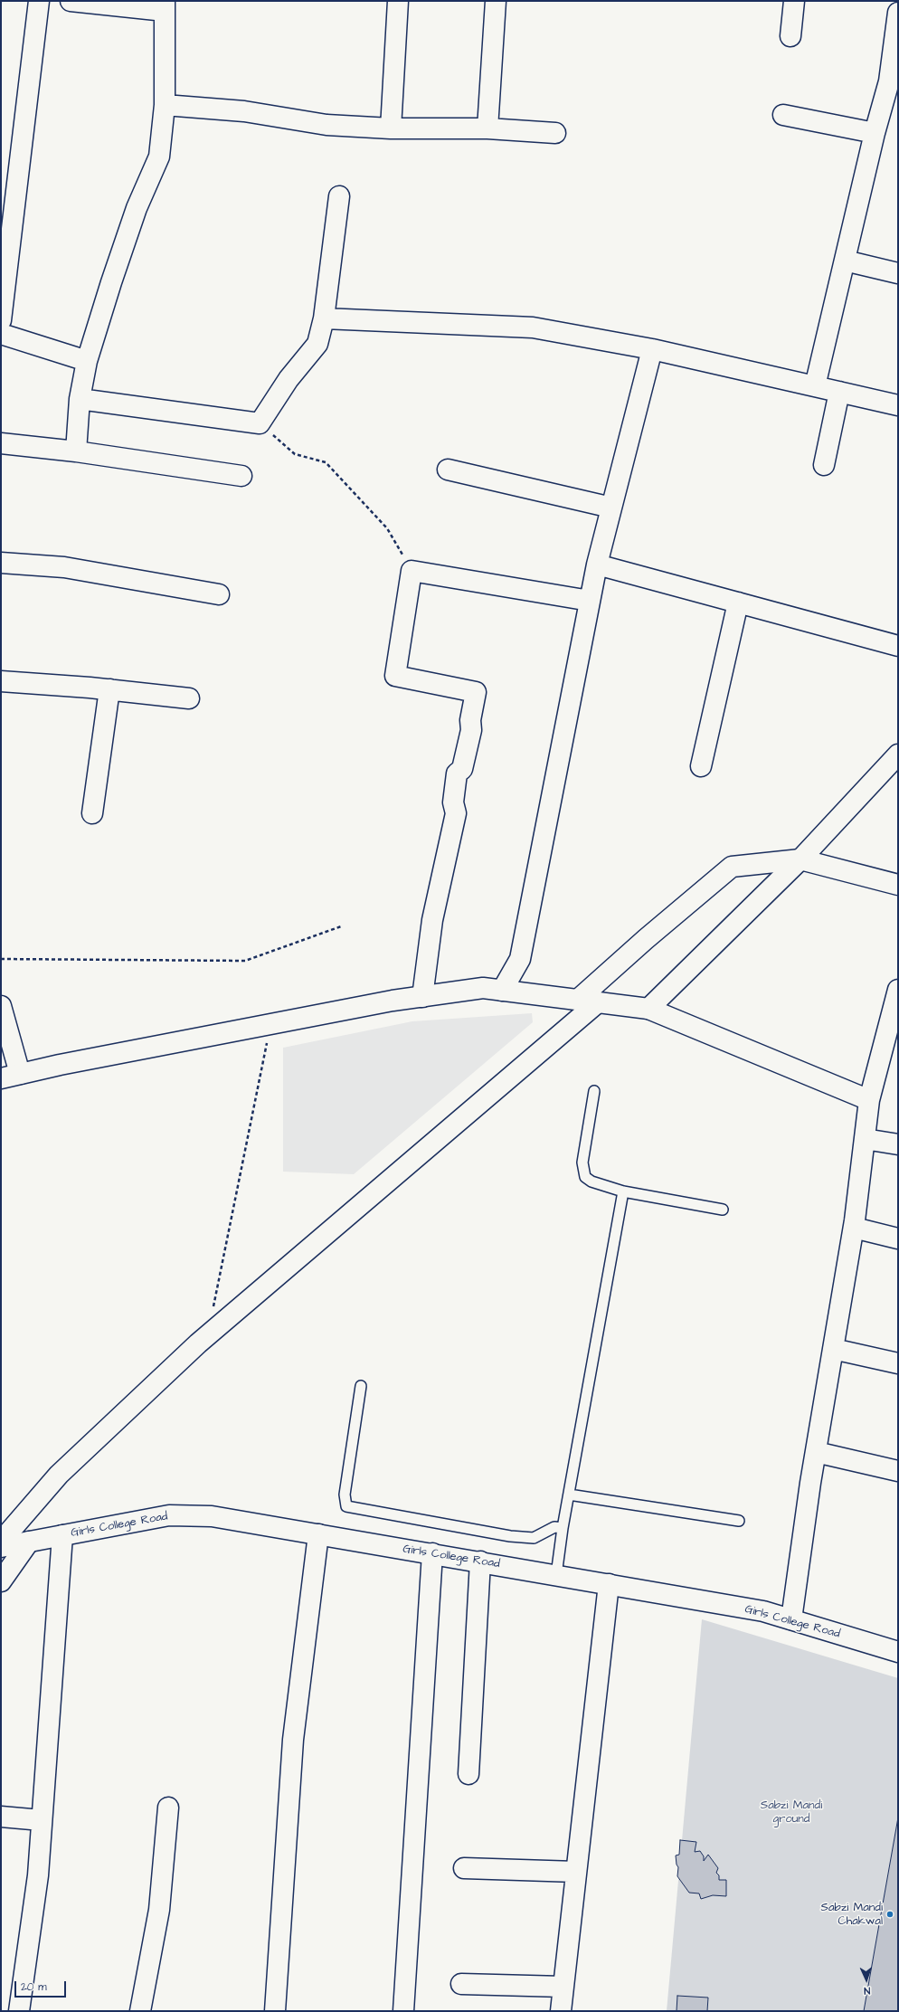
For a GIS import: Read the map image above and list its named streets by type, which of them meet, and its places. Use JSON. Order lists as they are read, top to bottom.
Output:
{
  "streets": {
    "street": ["Girls College Road"]
  },
  "parks": ["Sabzi Mandi ground"],
  "places": ["Sabzi Mandi Chakwal"],
  "scale_bar": "20 m",
  "north": "bottom"
}
